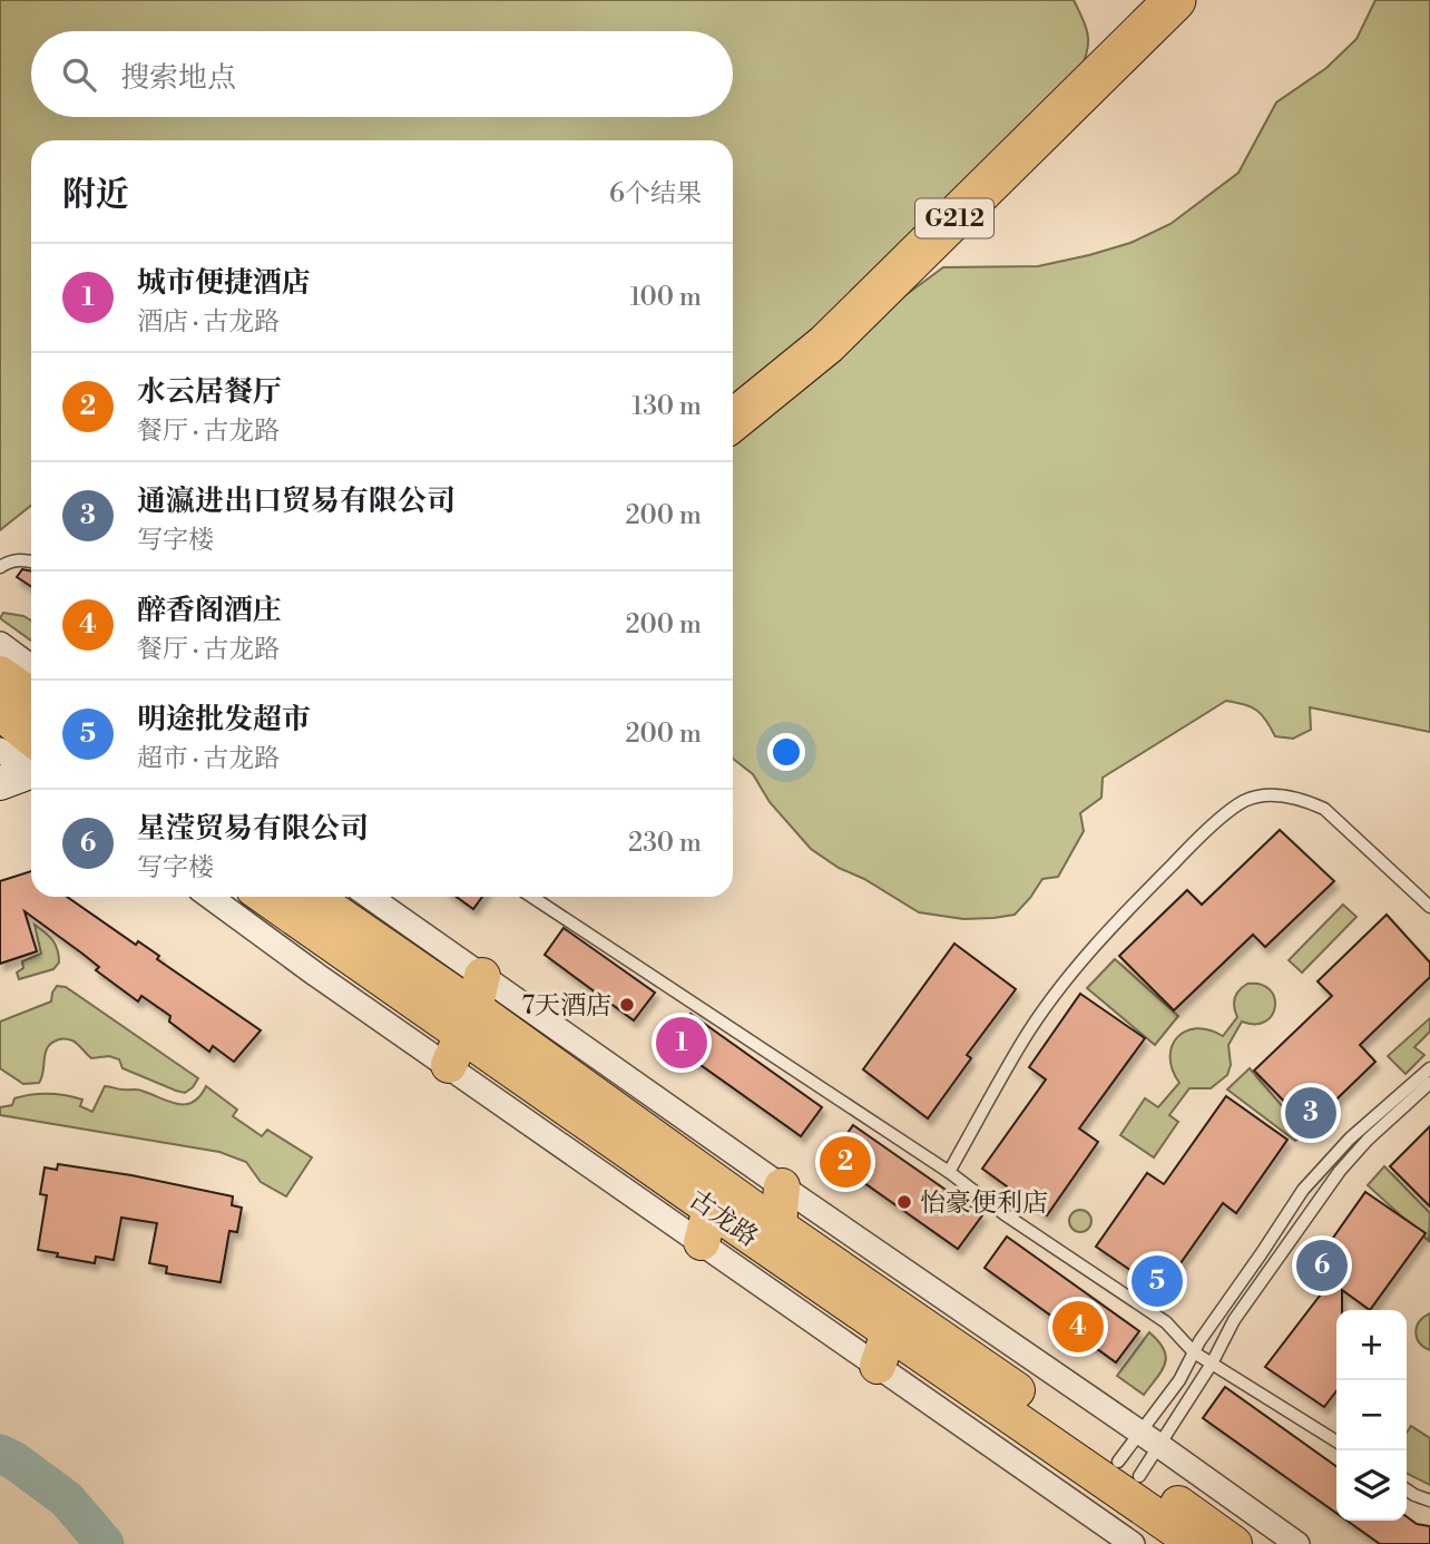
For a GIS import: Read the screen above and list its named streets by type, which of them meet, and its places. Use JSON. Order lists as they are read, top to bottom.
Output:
{
  "streets": {
    "highway": ["G212"],
    "main road": ["古龙路"]
  },
  "places": ["7天酒店", "怡豪便利店"],
  "page": {
    "search": "搜索地点",
    "heading": ["附近", "6个结果"],
    "list": [
      {
        "mark": "1",
        "name": "城市便捷酒店",
        "note": "酒店 · 古龙路",
        "value": "100 m"
      },
      {
        "mark": "2",
        "name": "水云居餐厅",
        "note": "餐厅 · 古龙路",
        "value": "130 m"
      },
      {
        "mark": "3",
        "name": "通瀛进出口贸易有限公司",
        "note": "写字楼",
        "value": "200 m"
      },
      {
        "mark": "4",
        "name": "醉香阁酒庄",
        "note": "餐厅 · 古龙路",
        "value": "200 m"
      },
      {
        "mark": "5",
        "name": "明途批发超市",
        "note": "超市 · 古龙路",
        "value": "200 m"
      },
      {
        "mark": "6",
        "name": "星滢贸易有限公司",
        "note": "写字楼",
        "value": "230 m"
      }
    ],
    "pins": [
      "1",
      "3",
      "2",
      "6",
      "5",
      "4"
    ],
    "map_buttons": ["+", "−"]
  }
}
